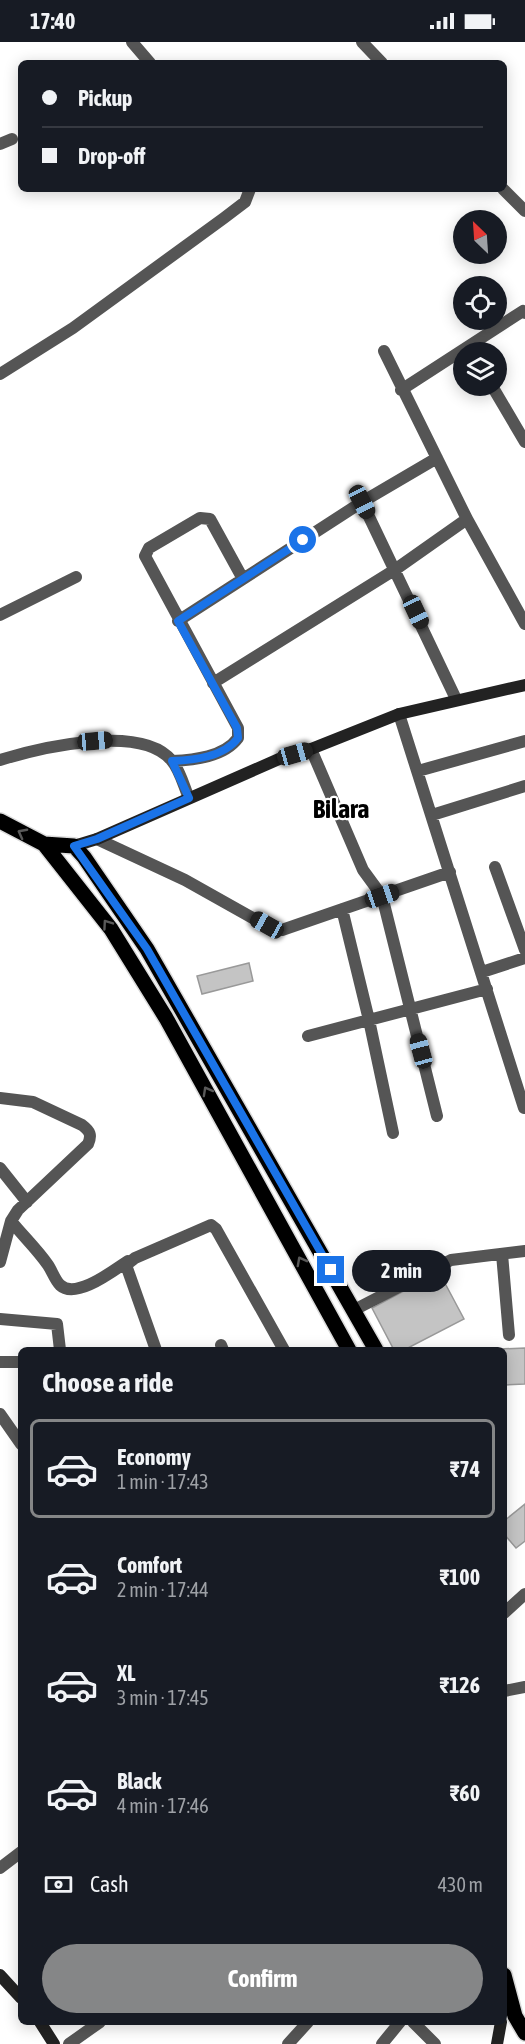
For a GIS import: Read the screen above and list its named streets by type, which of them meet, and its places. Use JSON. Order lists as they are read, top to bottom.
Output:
{
  "districts": ["Bilara"],
  "north": "top left",
  "page": {
    "status": "17:40",
    "banner": ["Pickup", "Drop-off"],
    "bubble": "2 min",
    "heading": "Choose a ride",
    "list": [
      {
        "name": "Economy",
        "note": "1 min · 17:43",
        "value": "₹74"
      },
      {
        "name": "Comfort",
        "note": "2 min · 17:44",
        "value": "₹100"
      },
      {
        "name": "XL",
        "note": "3 min · 17:45",
        "value": "₹126"
      },
      {
        "name": "Black",
        "note": "4 min · 17:46",
        "value": "₹60"
      }
    ],
    "pay": ["Cash", "430 m"],
    "buttons": "Confirm"
  }
}
